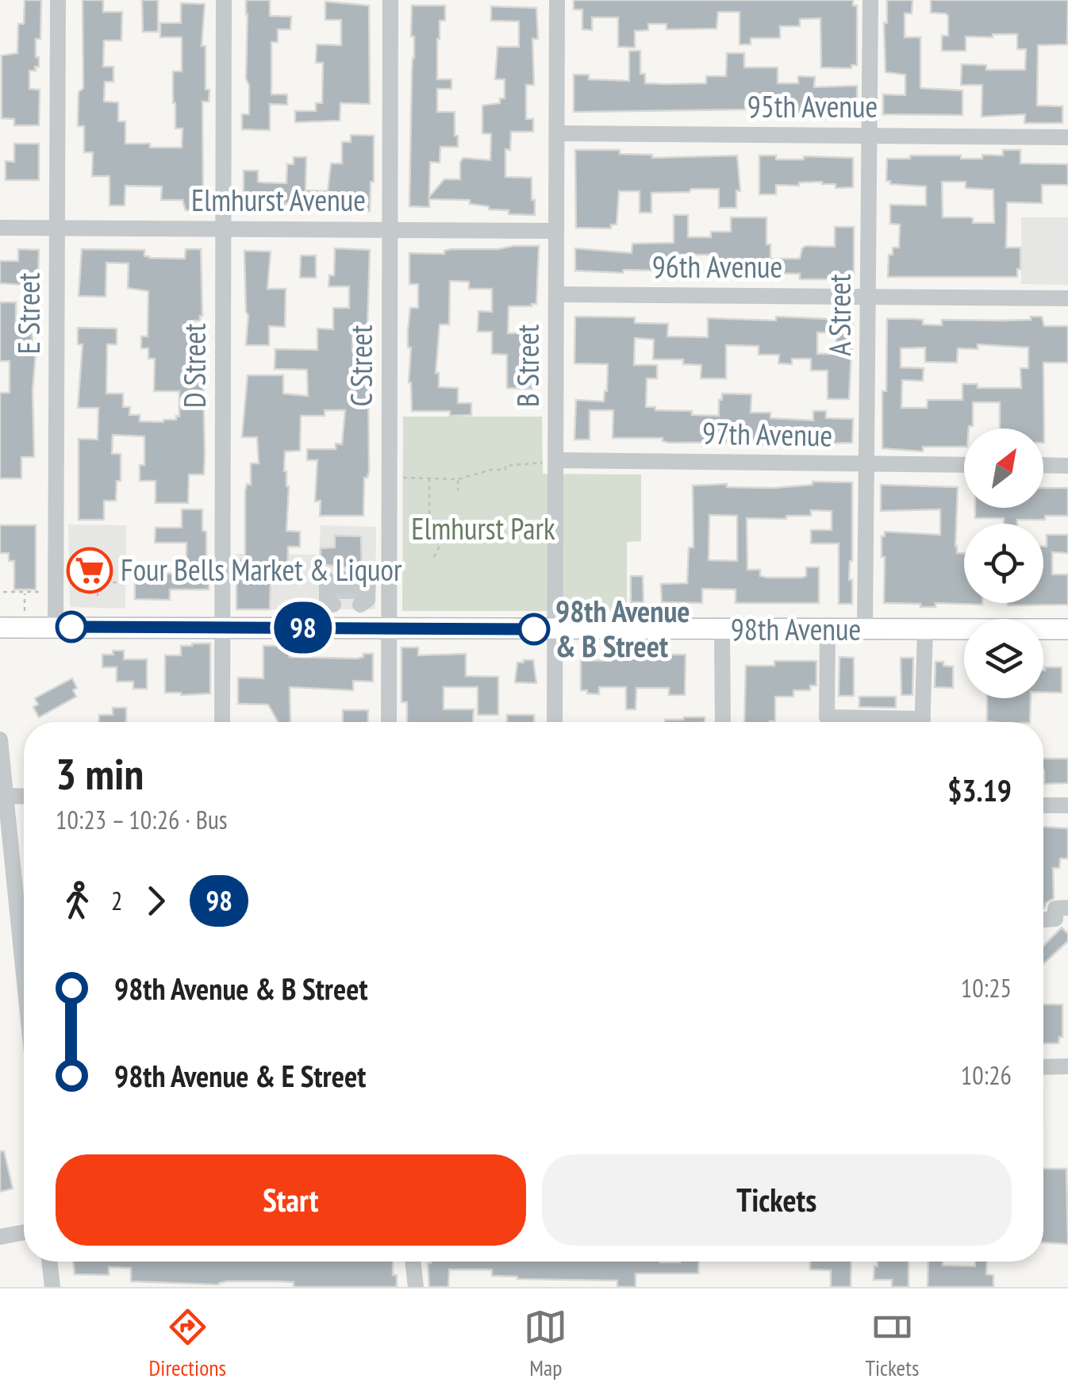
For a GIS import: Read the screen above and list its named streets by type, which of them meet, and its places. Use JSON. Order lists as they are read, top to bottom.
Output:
{
  "streets": {
    "main road": ["98th Avenue"],
    "street": [
      "95th Avenue",
      "Elmhurst Avenue",
      "96th Avenue",
      "E Street",
      "A Street",
      "D Street",
      "C Street",
      "B Street",
      "97th Avenue"
    ]
  },
  "crossings": [
    ["95th Avenue", "A Street"],
    ["95th Avenue", "B Street"],
    ["Elmhurst Avenue", "E Street"],
    ["Elmhurst Avenue", "D Street"],
    ["Elmhurst Avenue", "C Street"],
    ["Elmhurst Avenue", "B Street"],
    ["96th Avenue", "A Street"],
    ["96th Avenue", "B Street"],
    ["E Street", "98th Avenue"],
    ["A Street", "97th Avenue"],
    ["A Street", "98th Avenue"],
    ["D Street", "98th Avenue"],
    ["C Street", "98th Avenue"],
    ["B Street", "97th Avenue"],
    ["B Street", "98th Avenue"]
  ],
  "parks": ["Elmhurst Park"],
  "places": {
    "supermarket": ["Four Bells Market & Liquor"],
    "other": ["98th Avenue & B Street"]
  },
  "lines": ["bus line 98"],
  "north": "top right",
  "page": {
    "on_map": "98",
    "heading": ["3 min", "10:23 – 10:26 · Bus", "$3.19"],
    "legs": ["2", "98"],
    "list": [
      {
        "name": "98th Avenue & B Street",
        "value": "10:25"
      },
      {
        "name": "98th Avenue & E Street",
        "value": "10:26"
      }
    ],
    "buttons": ["Start", "Tickets"],
    "tabs": ["Directions", "Map", "Tickets"]
  }
}
